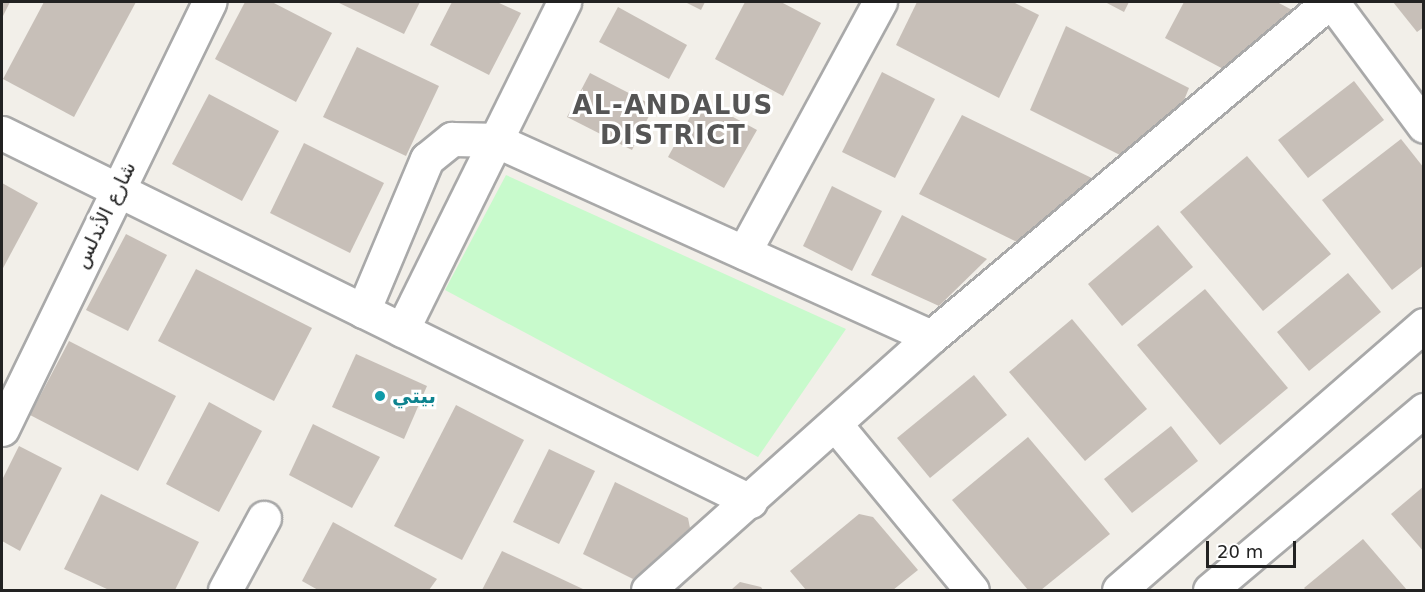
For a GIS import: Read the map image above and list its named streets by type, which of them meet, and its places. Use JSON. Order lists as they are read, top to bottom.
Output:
{
  "streets": {
    "street": ["شارع الأندلس"]
  },
  "districts": ["AL-ANDALUS DISTRICT"],
  "places": ["بيتي"],
  "scale_bar": "20 m"
}
